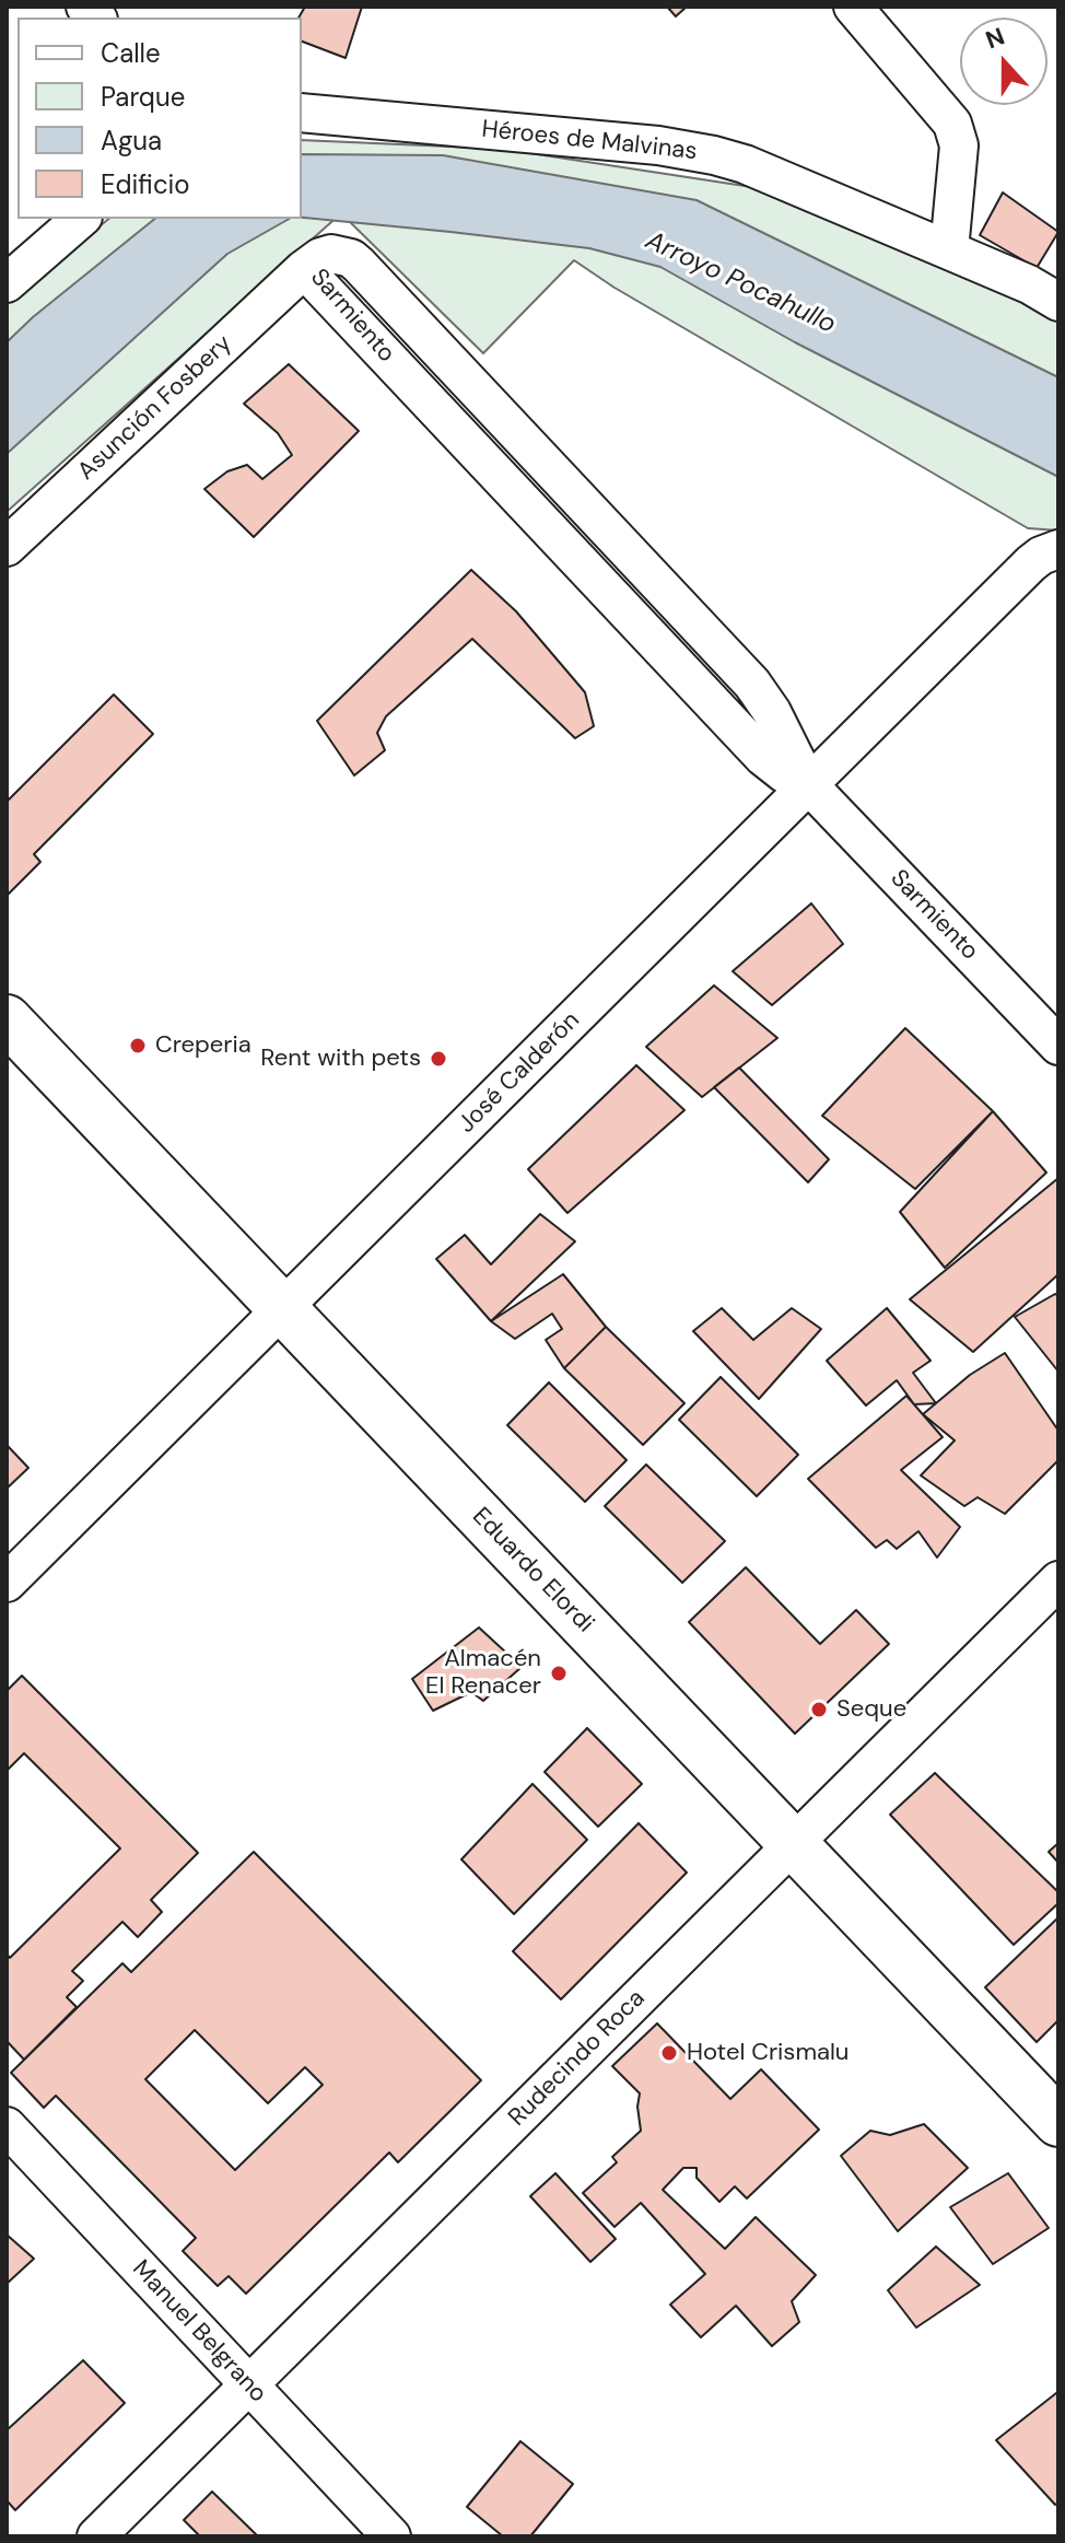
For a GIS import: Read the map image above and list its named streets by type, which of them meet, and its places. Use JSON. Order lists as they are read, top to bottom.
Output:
{
  "streets": {
    "main road": ["Eduardo Elordi"],
    "street": [
      "Héroes de Malvinas",
      "Sarmiento",
      "Asunción Fosbery",
      "José Calderón",
      "Rudecindo Roca",
      "Manuel Belgrano"
    ]
  },
  "crossings": [
    ["Sarmiento", "Asunción Fosbery"],
    ["Sarmiento", "José Calderón"],
    ["José Calderón", "Eduardo Elordi"],
    ["Eduardo Elordi", "Rudecindo Roca"],
    ["Rudecindo Roca", "Manuel Belgrano"]
  ],
  "water": ["Arroyo Pocahullo"],
  "places": [
    "Creperia",
    "Rent with pets",
    "Almacén El Renacer",
    "Seque",
    "Hotel Crismalu"
  ],
  "legend": [
    "Calle",
    "Parque",
    "Agua",
    "Edificio"
  ],
  "north": "top"
}
